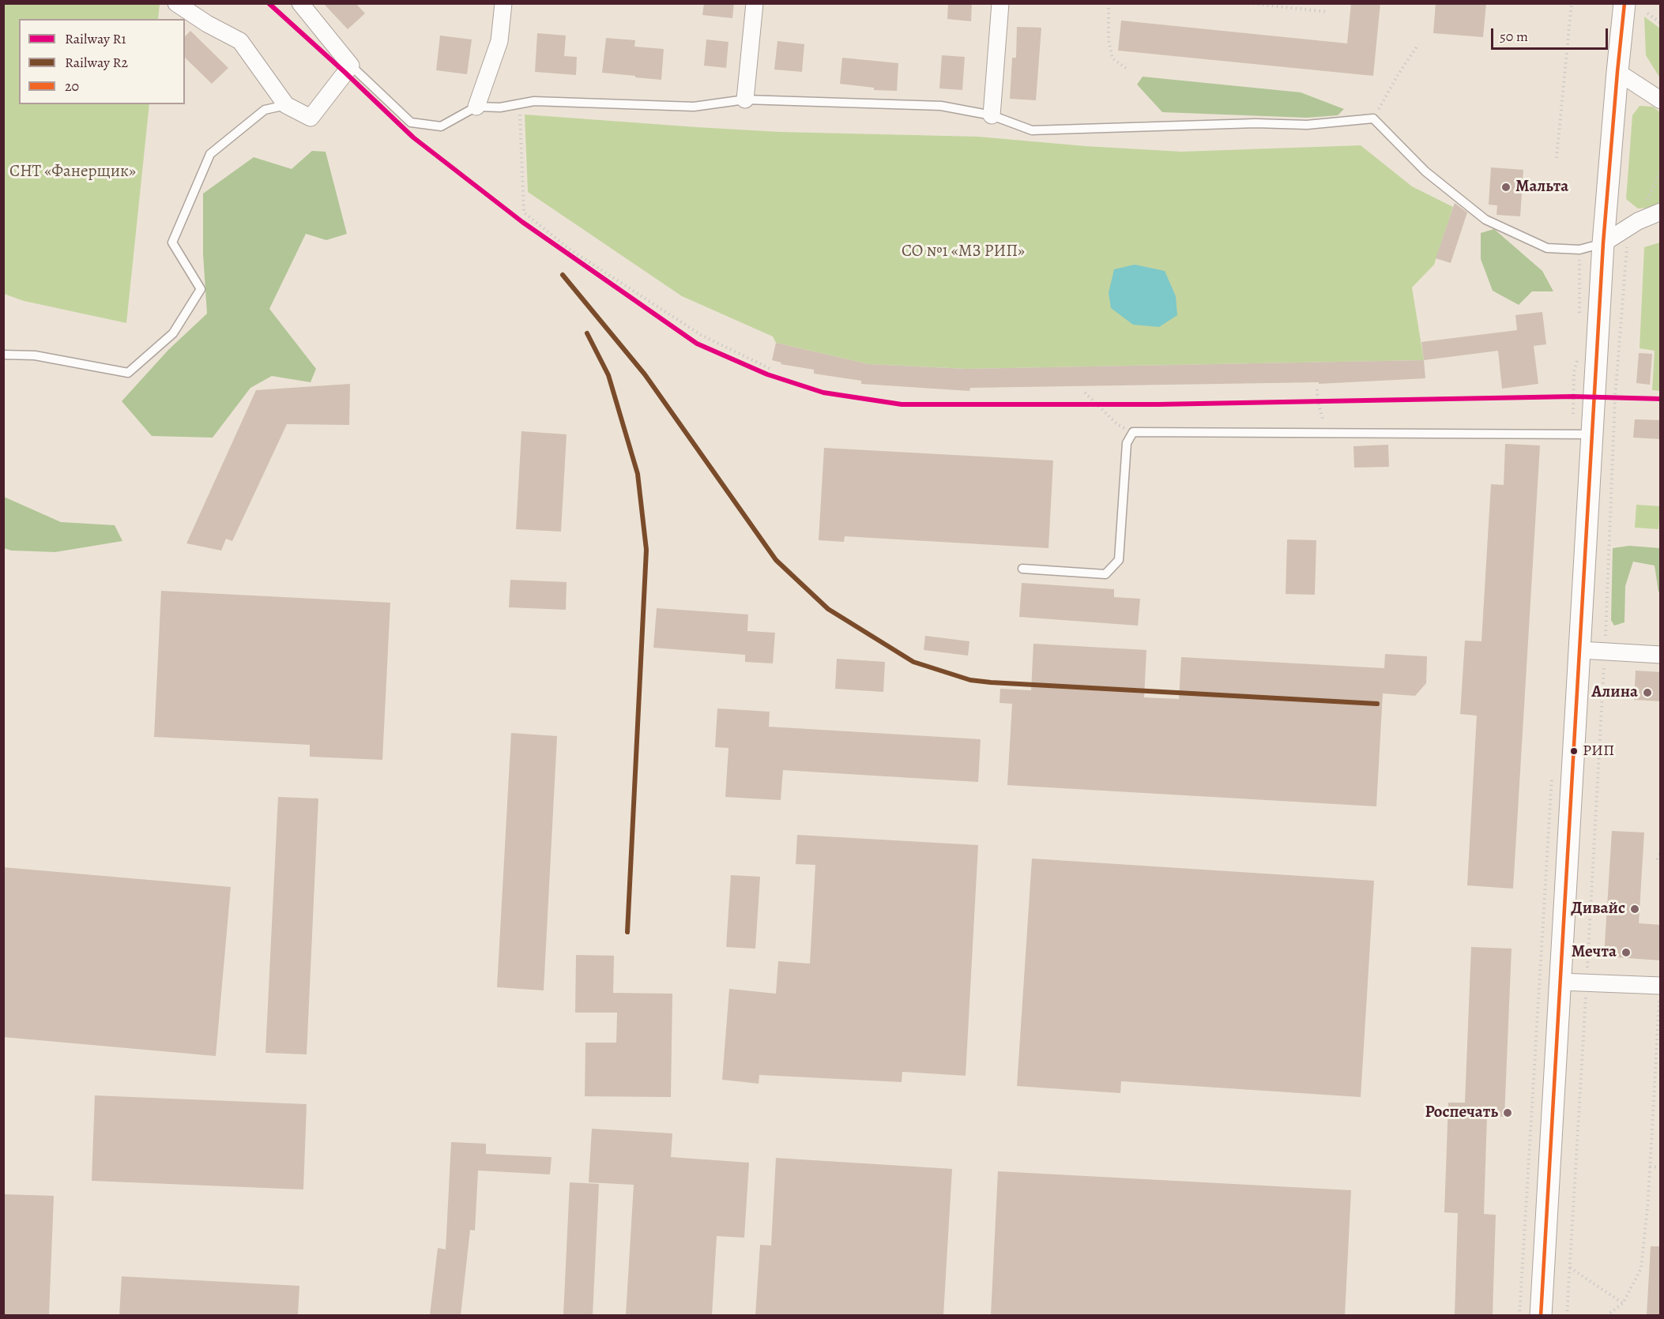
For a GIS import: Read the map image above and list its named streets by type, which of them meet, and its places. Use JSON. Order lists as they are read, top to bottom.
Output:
{
  "parks": ["СНТ «Фанерщик»", "СО №1 «МЗ РИП»"],
  "places": [
    "Мальта",
    "Алина",
    "РИП",
    "Дивайс",
    "Мечта",
    "Роспечать"
  ],
  "lines": ["rail line R1", "transit line 20", "rail line R2"],
  "legend": ["Railway R1", "Railway R2", "20"],
  "scale_bar": "50 m"
}
